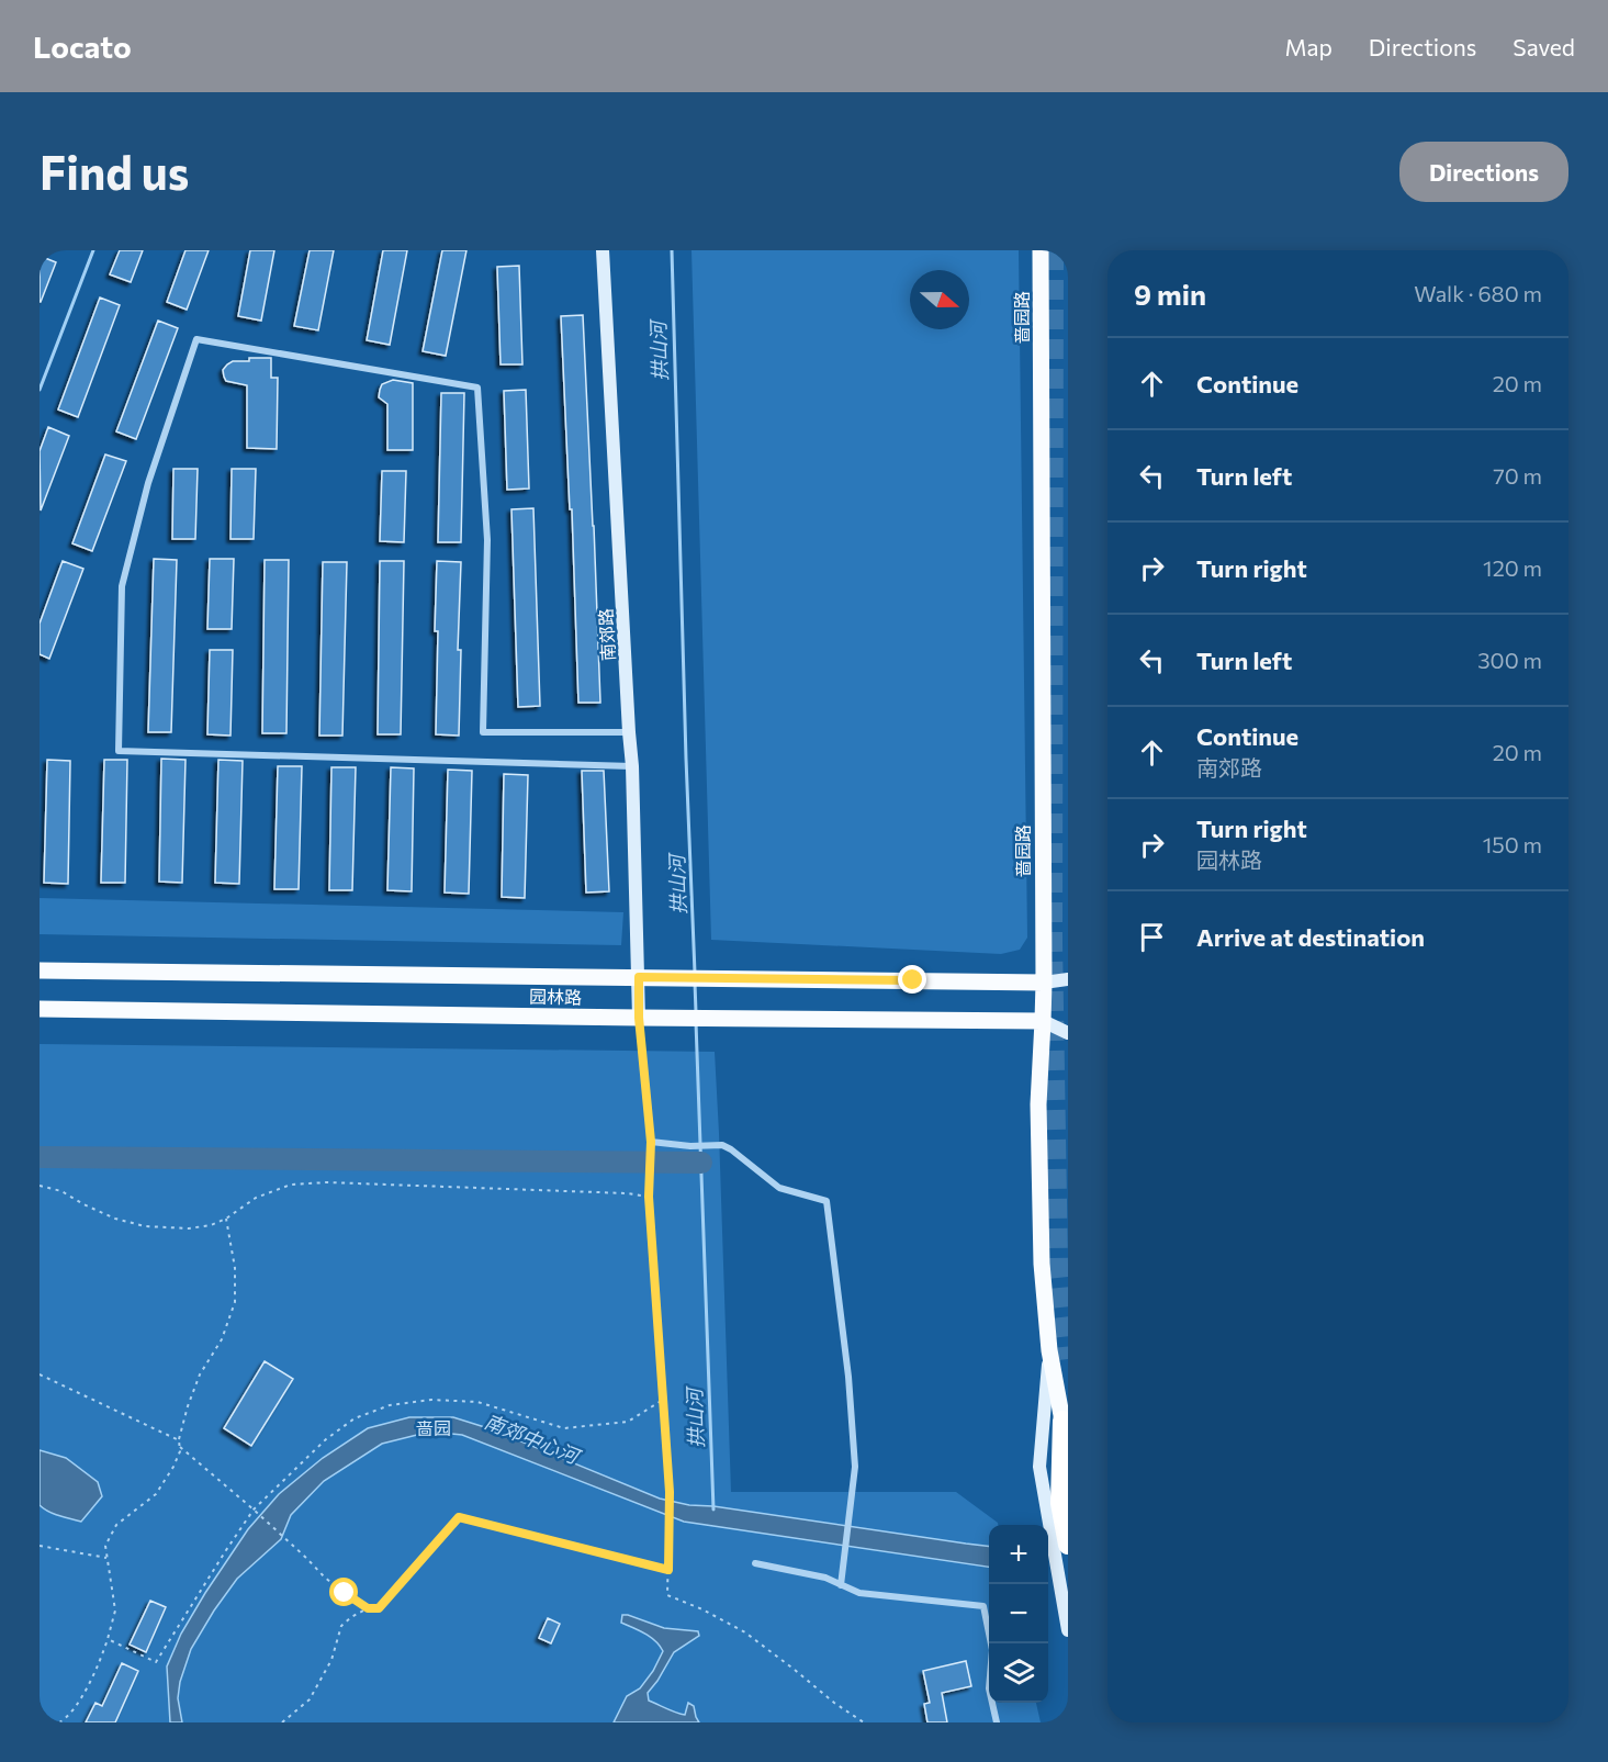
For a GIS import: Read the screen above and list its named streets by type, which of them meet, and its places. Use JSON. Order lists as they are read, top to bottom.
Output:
{
  "streets": {
    "main road": ["啬园路", "园林路"],
    "street": ["南郊路"]
  },
  "crossings": [
    ["啬园路", "园林路"],
    ["南郊路", "园林路"]
  ],
  "water": ["拱山河", "南郊中心河"],
  "parks": ["啬园"],
  "north": "right",
  "page": {
    "header": "Locato",
    "nav": ["Map", "Directions", "Saved"],
    "buttons": "Directions",
    "title": "Find us",
    "heading": ["9 min", "Walk · 680 m"],
    "list": [
      ["Continue", "20 m"],
      ["Turn left", "70 m"],
      ["Turn right", "120 m"],
      ["Turn left", "300 m"],
      ["Continue", "南郊路", "20 m"],
      ["Turn right", "园林路", "150 m"],
      "Arrive at destination"
    ],
    "map_buttons": ["+", "−"]
  }
}
